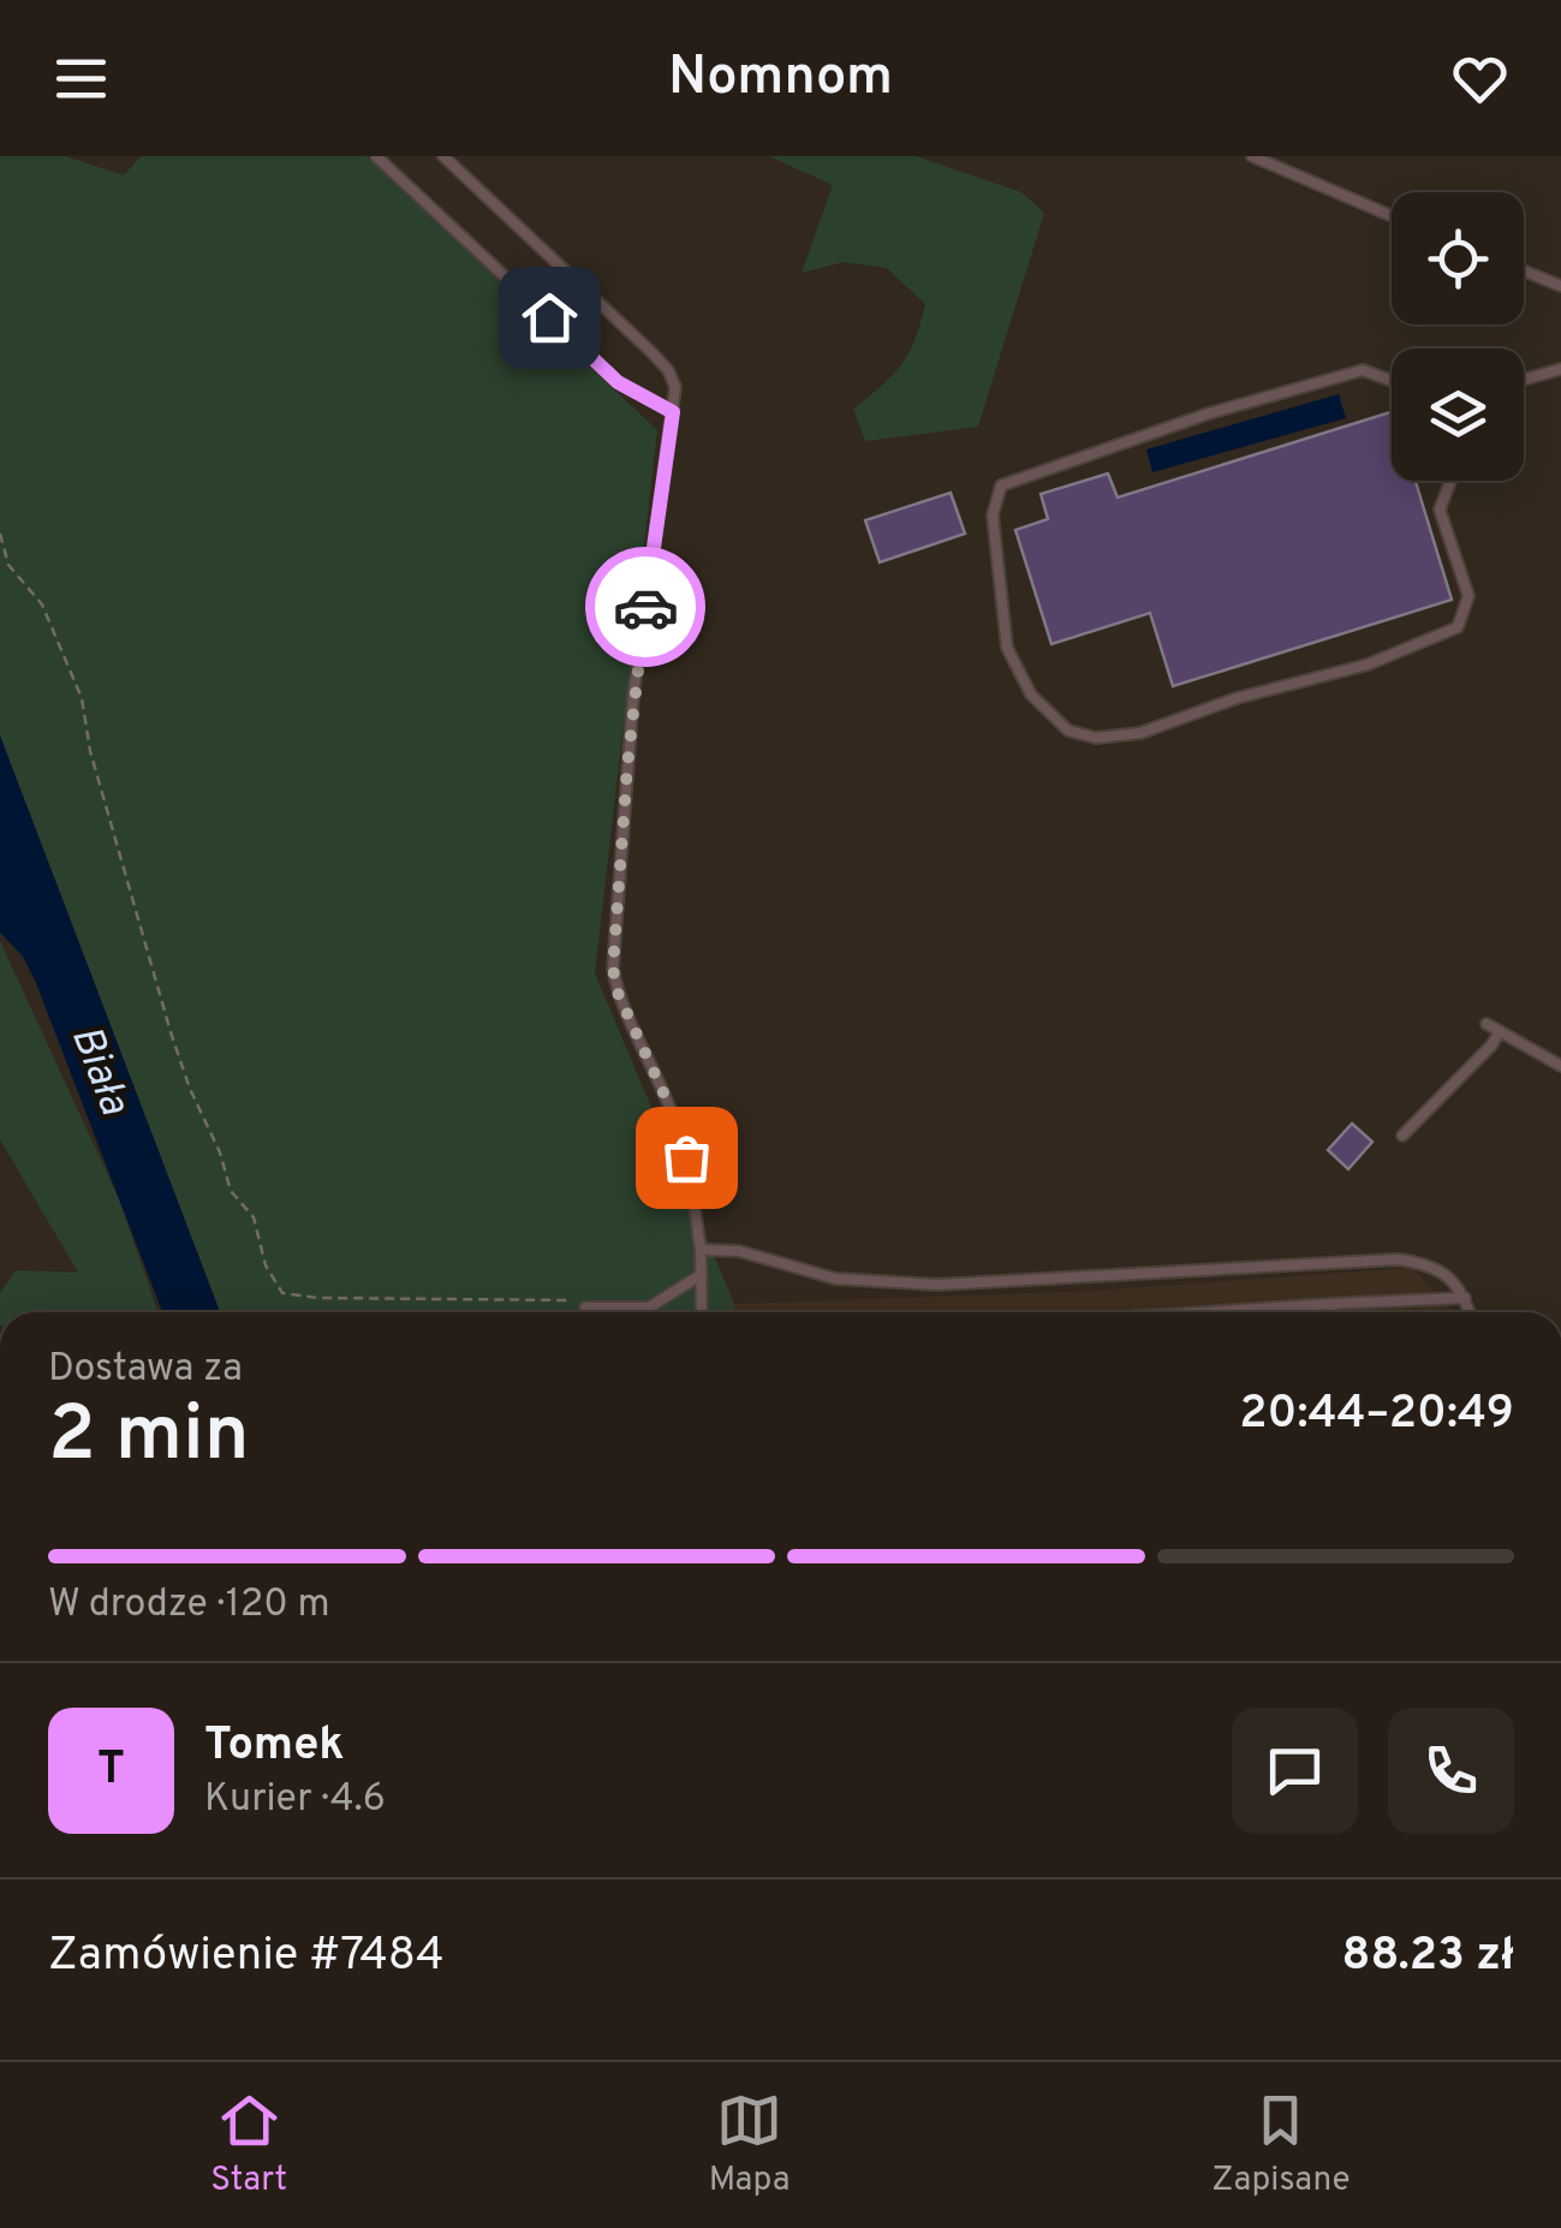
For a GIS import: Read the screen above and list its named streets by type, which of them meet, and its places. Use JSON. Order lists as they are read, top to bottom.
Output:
{
  "water": ["Biała"],
  "page": {
    "header": "Nomnom",
    "heading": ["2 min", "Dostawa za", "20:44–20:49"],
    "panel": [
      "Tomek",
      "Kurier · 4.6",
      "Zamówienie #7484",
      "88.23 zł"
    ],
    "bar": "W drodze · 120 m",
    "round": "T",
    "tabs": ["Start", "Mapa", "Zapisane"]
  }
}
